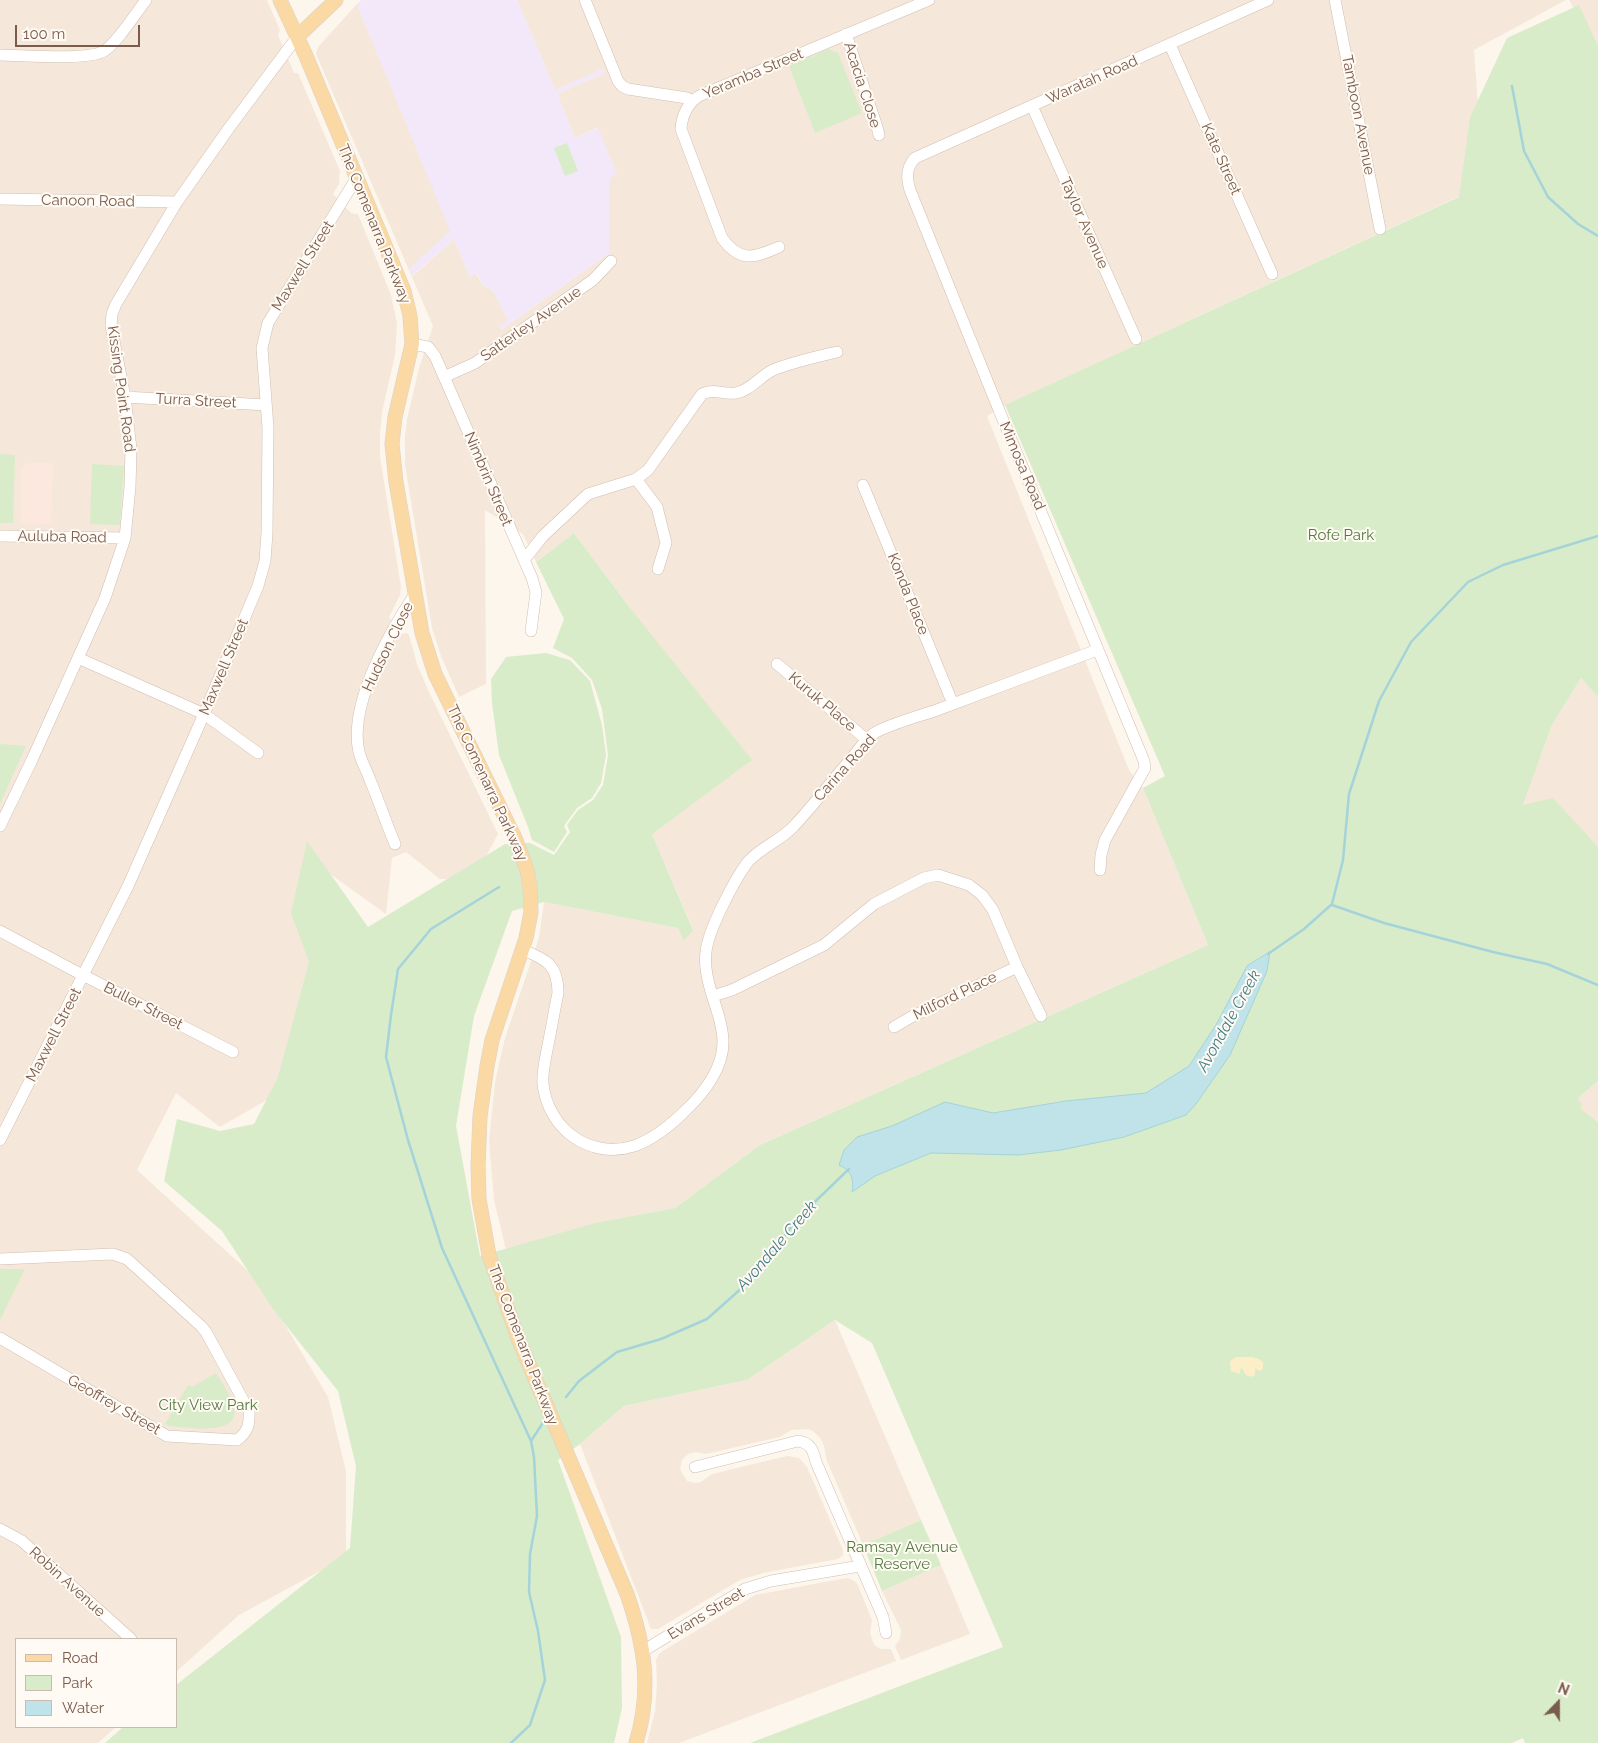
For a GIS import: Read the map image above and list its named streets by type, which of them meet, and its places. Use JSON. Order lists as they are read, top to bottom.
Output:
{
  "streets": {
    "main road": ["The Comenarra Parkway", "Kissing Point Road"],
    "street": [
      "Yeramba Street",
      "Waratah Road",
      "Acacia Close",
      "Tamboon Avenue",
      "Kate Street",
      "Canoon Road",
      "Taylor Avenue",
      "Maxwell Street",
      "Satterley Avenue",
      "Turra Street",
      "Mimosa Road",
      "Nimbrin Street",
      "Auluba Road",
      "Konda Place",
      "Hudson Close",
      "Kuruk Place",
      "Carina Road",
      "Milford Place",
      "Buller Street",
      "Geoffrey Street",
      "Robin Avenue",
      "Evans Street"
    ]
  },
  "crossings": [
    ["Yeramba Street", "Acacia Close"],
    ["Waratah Road", "Kate Street"],
    ["Waratah Road", "Taylor Avenue"],
    ["Waratah Road", "Mimosa Road"],
    ["Canoon Road", "Kissing Point Road"],
    ["The Comenarra Parkway", "Maxwell Street"],
    ["The Comenarra Parkway", "Kissing Point Road"],
    ["The Comenarra Parkway", "Nimbrin Street"],
    ["The Comenarra Parkway", "Hudson Close"],
    ["The Comenarra Parkway", "Carina Road"],
    ["The Comenarra Parkway", "Evans Street"],
    ["Maxwell Street", "Turra Street"],
    ["Maxwell Street", "Buller Street"],
    ["Satterley Avenue", "Nimbrin Street"],
    ["Kissing Point Road", "Turra Street"],
    ["Kissing Point Road", "Auluba Road"],
    ["Mimosa Road", "Carina Road"],
    ["Konda Place", "Carina Road"],
    ["Kuruk Place", "Carina Road"]
  ],
  "water": ["Avondale Creek"],
  "parks": ["Rofe Park", "City View Park", "Ramsay Avenue Reserve"],
  "legend": ["Road", "Park", "Water"],
  "scale_bar": "100 m",
  "north": "top"
}
